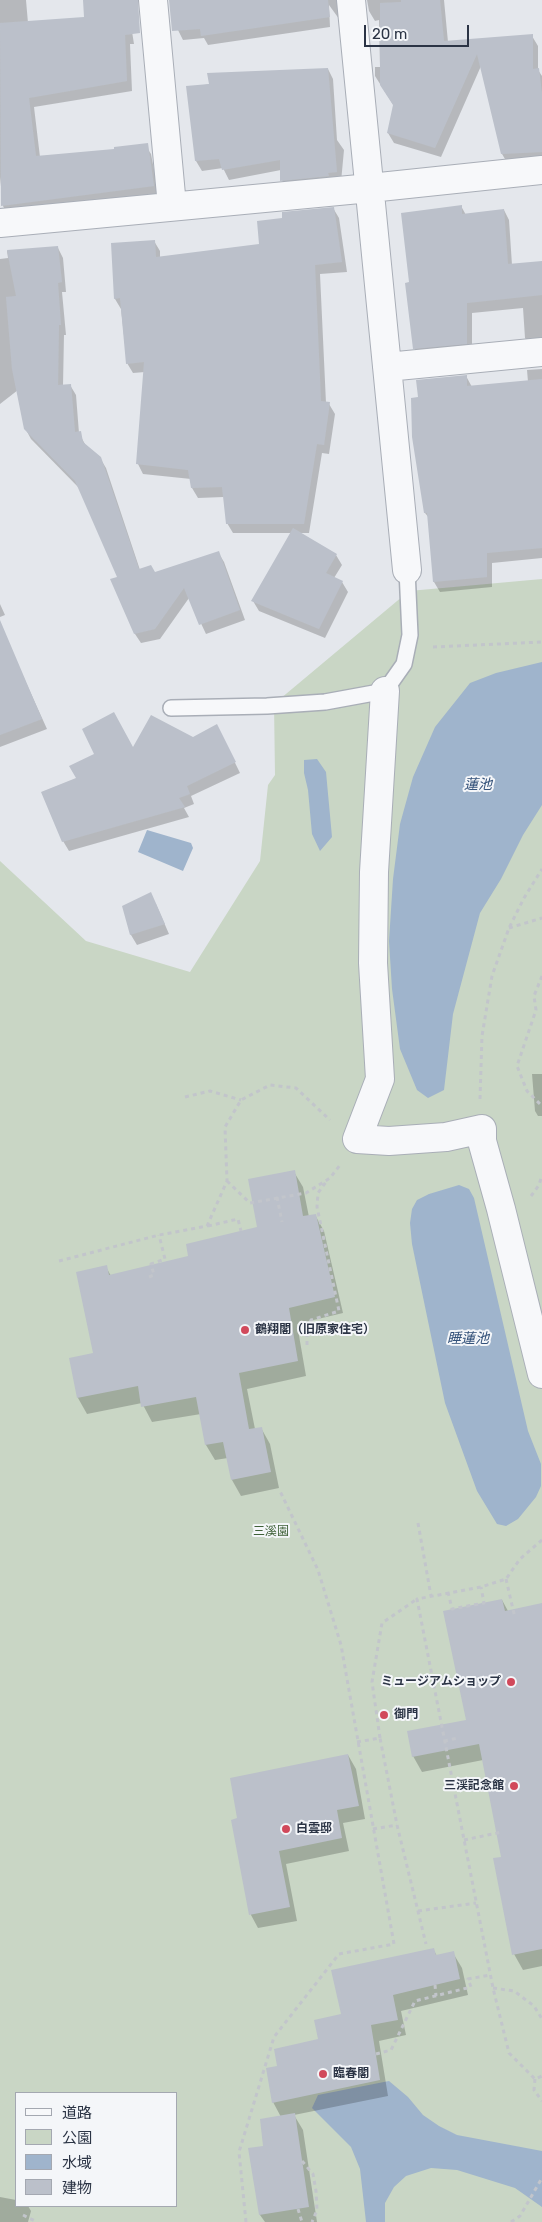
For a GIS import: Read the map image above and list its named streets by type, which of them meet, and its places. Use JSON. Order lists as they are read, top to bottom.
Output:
{
  "water": ["蓮池", "睡蓮池"],
  "parks": ["三溪園"],
  "places": [
    "鶴翔閣（旧原家住宅）",
    "ミュージアムショップ",
    "御門",
    "三渓記念館",
    "白雲邸",
    "臨春閣"
  ],
  "legend": [
    "道路",
    "公園",
    "水域",
    "建物"
  ],
  "scale_bar": "20 m"
}
